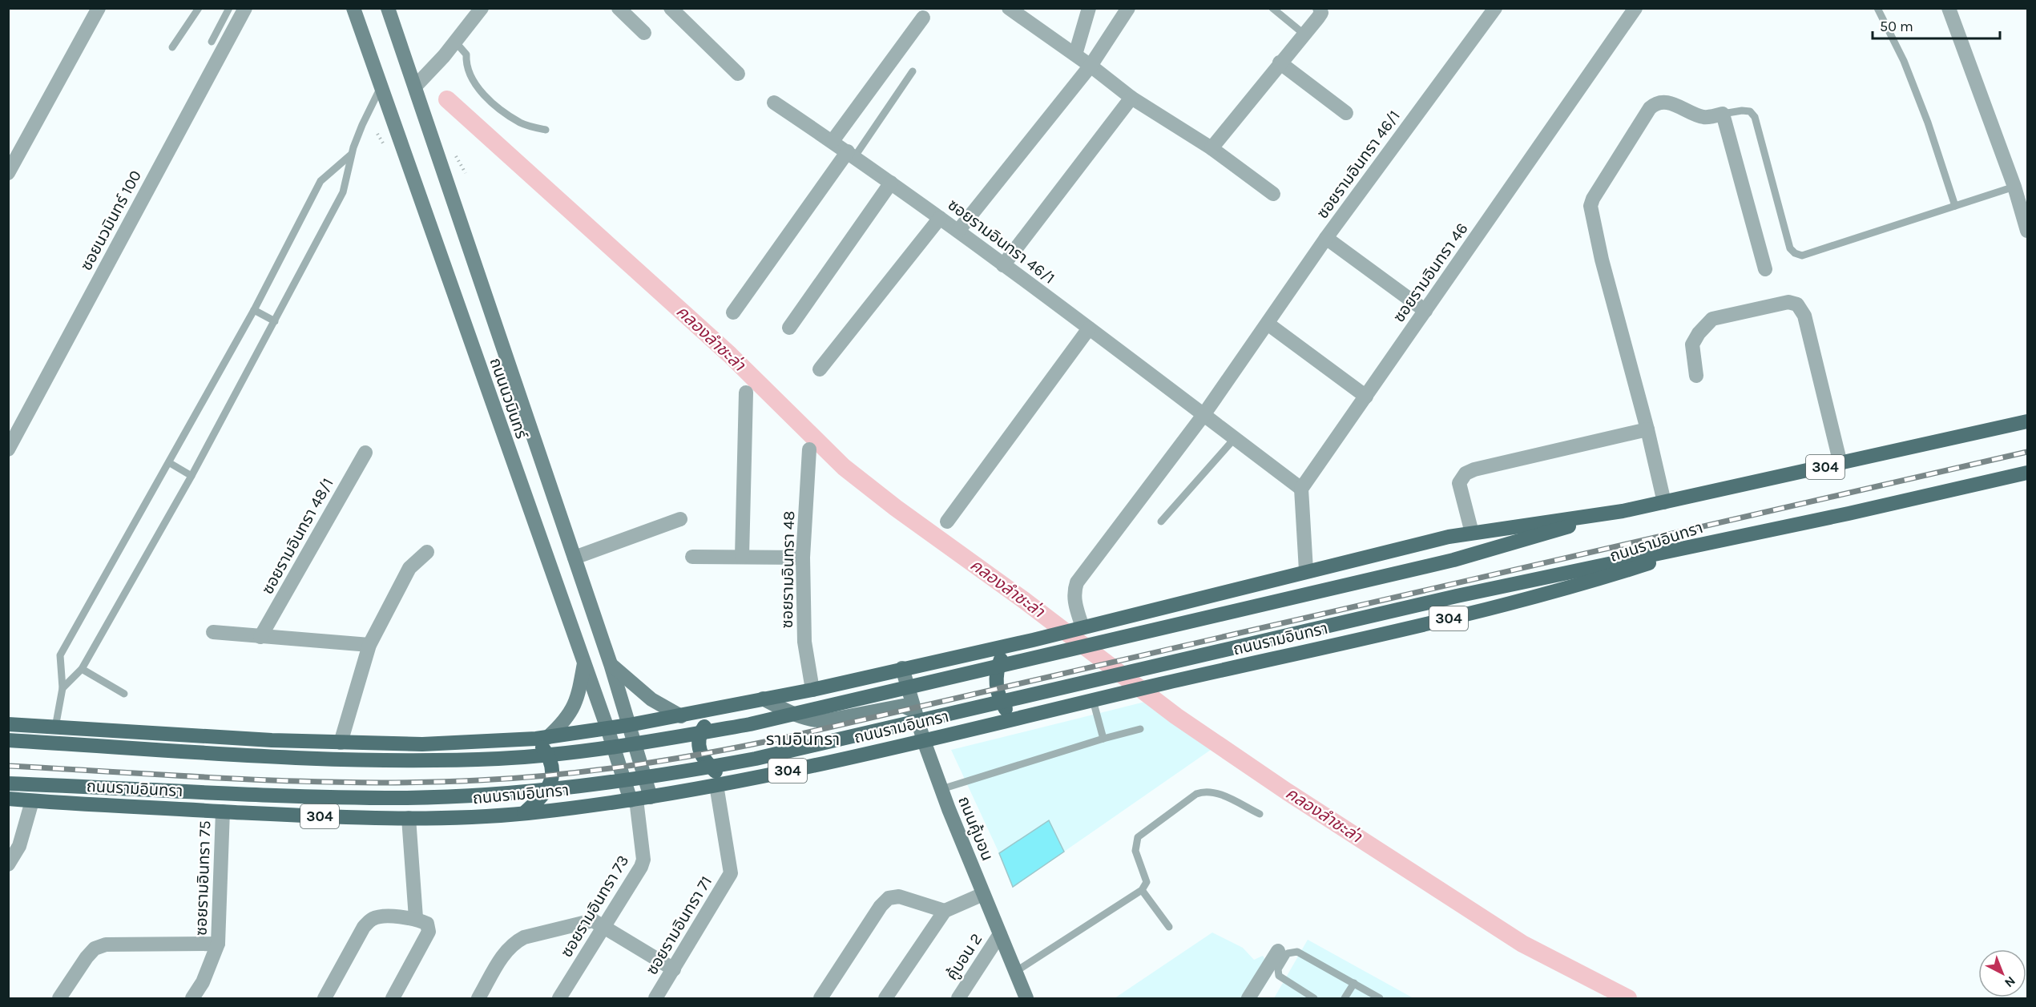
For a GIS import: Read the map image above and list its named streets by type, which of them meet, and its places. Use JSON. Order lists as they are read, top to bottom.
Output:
{
  "streets": {
    "main road": [
      "ถนนนวมินทร์",
      "304",
      "ถนนรามอินทรา",
      "ถนนคู้บอน"
    ],
    "street": [
      "ซอยรามอินทรา 46/1",
      "ซอยนวมินทร์ 100",
      "ซอยรามอินทรา 46",
      "ซอยรามอินทรา 48/1",
      "ซอยรามอินทรา 48",
      "ซอยรามอินทรา 75",
      "ซอยรามอินทรา 73",
      "ซอยรามอินทรา 71",
      "คู้บอน 2"
    ]
  },
  "crossings": [
    ["ซอยรามอินทรา 46/1", "ถนนรามอินทรา"],
    ["ถนนนวมินทร์", "ถนนรามอินทรา"],
    ["ถนนนวมินทร์", "ซอยรามอินทรา 73"],
    ["ถนนรามอินทรา", "ซอยรามอินทรา 48"],
    ["ถนนรามอินทรา", "ถนนคู้บอน"],
    ["ถนนรามอินทรา", "ซอยรามอินทรา 75"],
    ["ถนนรามอินทรา", "ซอยรามอินทรา 73"],
    ["ถนนรามอินทรา", "ซอยรามอินทรา 71"],
    ["ถนนคู้บอน", "คู้บอน 2"]
  ],
  "districts": ["รามอินทรา"],
  "water": ["คลองลำชะล่า"],
  "scale_bar": "50 m",
  "north": "bottom right"
}
